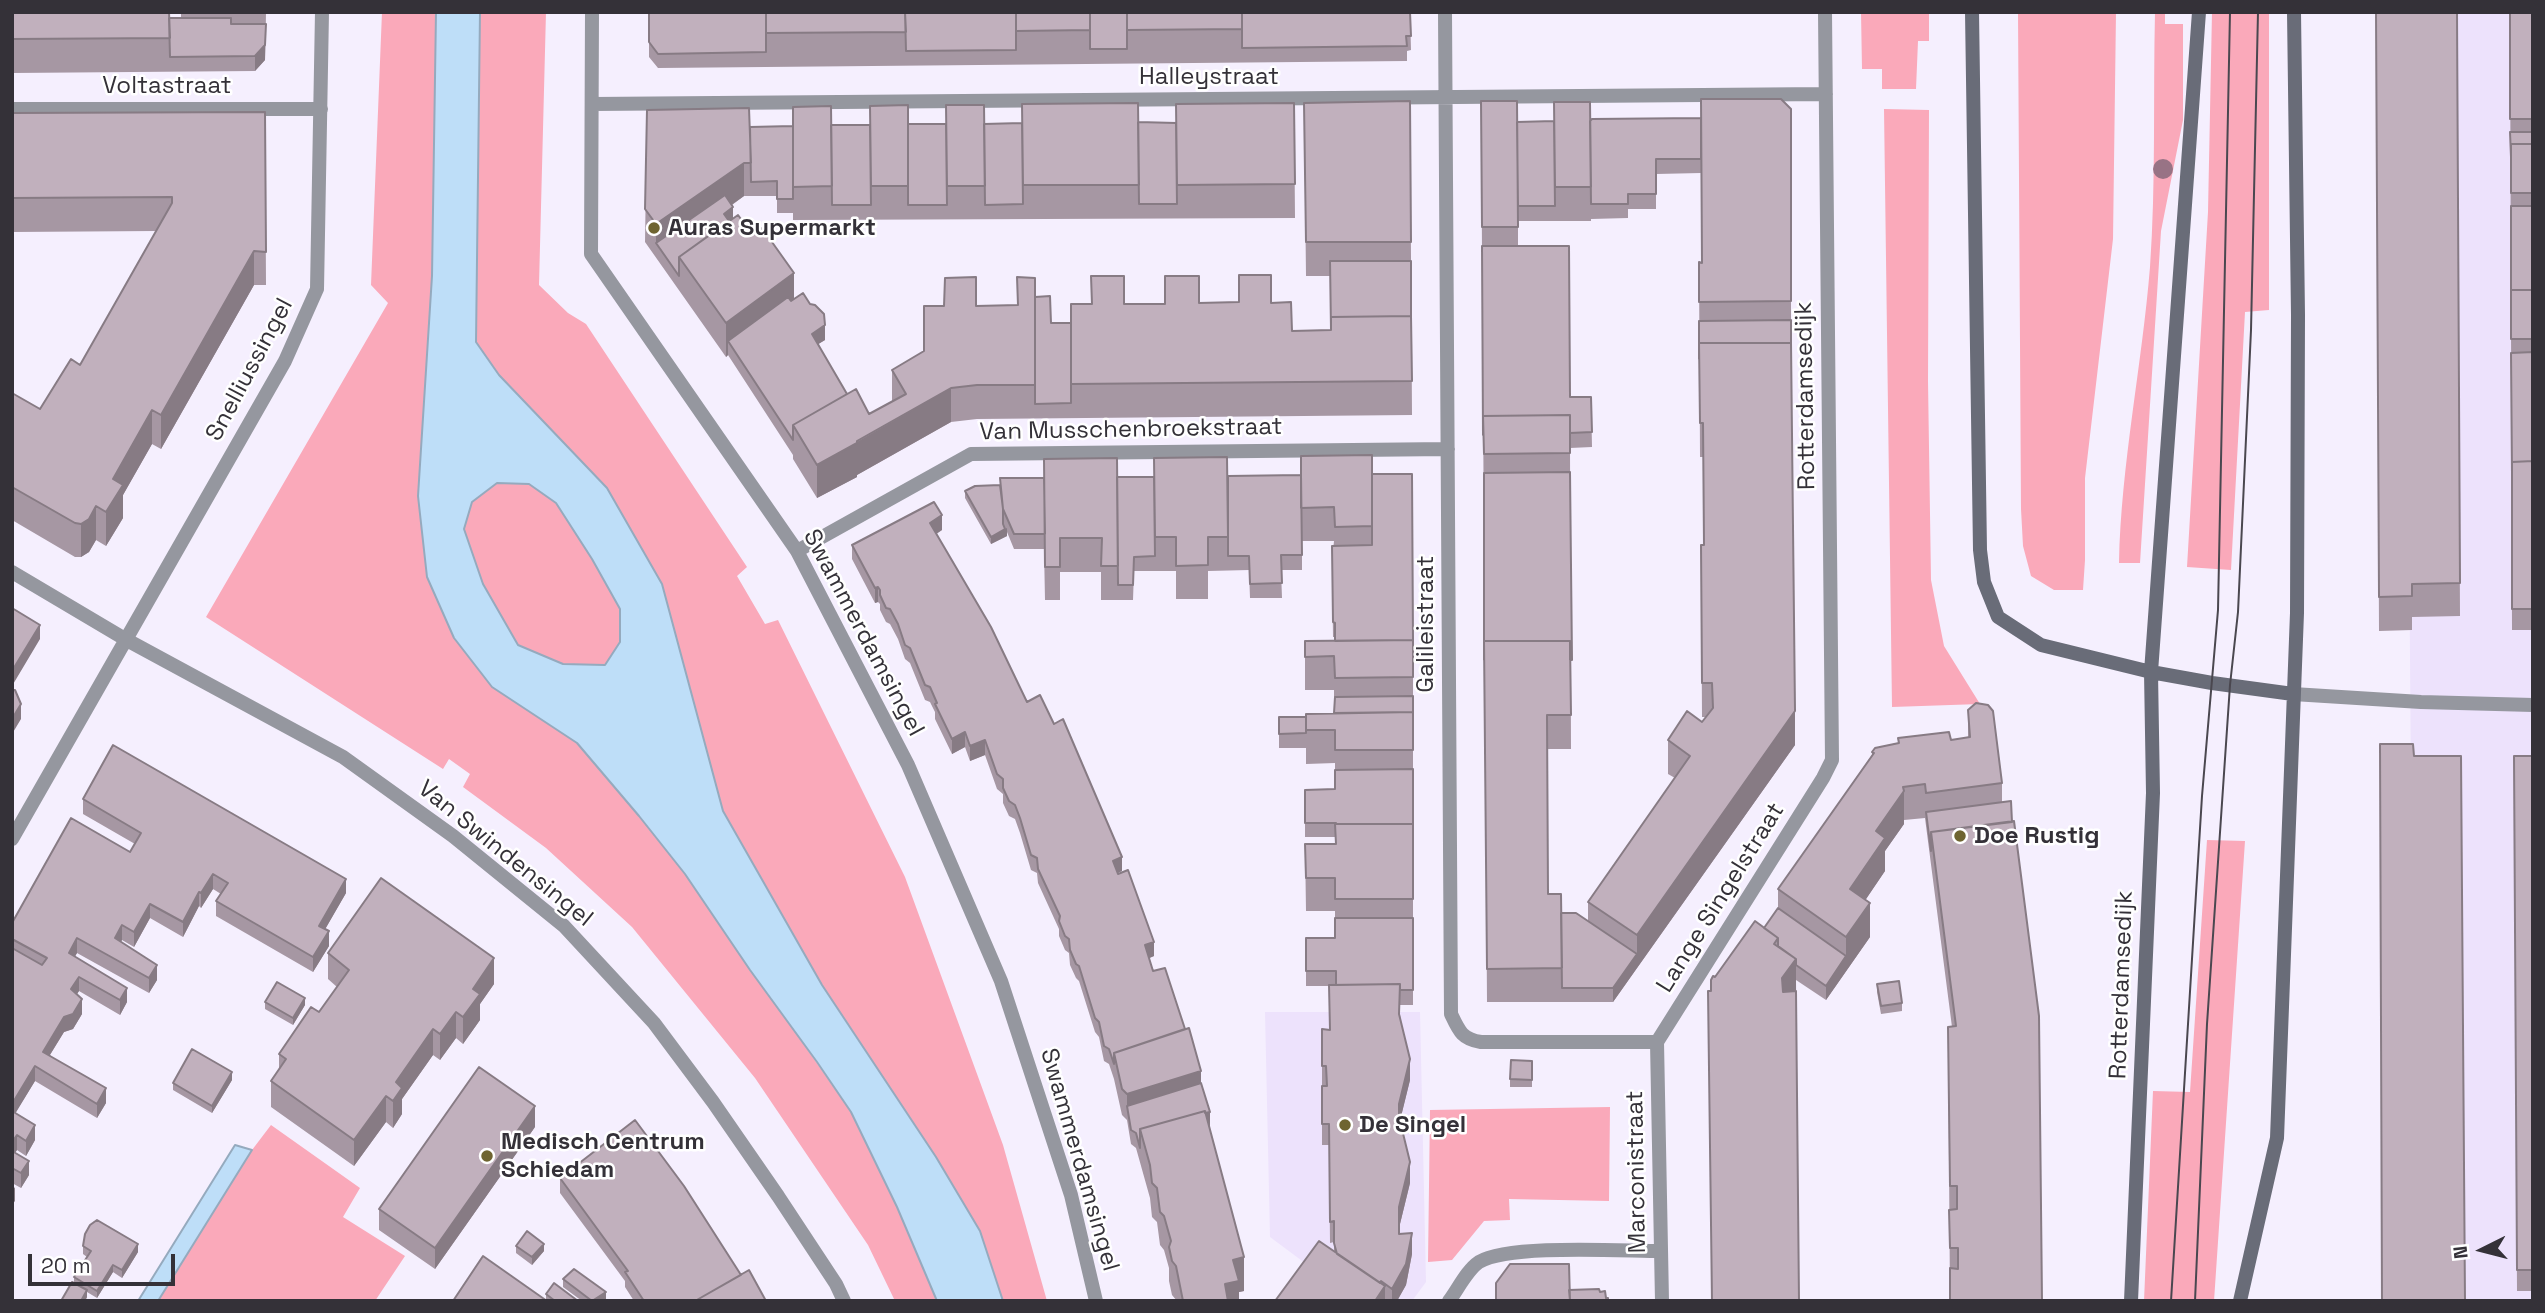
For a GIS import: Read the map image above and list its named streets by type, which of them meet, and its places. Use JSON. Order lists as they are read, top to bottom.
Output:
{
  "streets": {
    "main road": ["Rotterdamsedijk"],
    "street": [
      "Halleystraat",
      "Voltastraat",
      "Snelliussingel",
      "Van Musschenbroekstraat",
      "Galileistraat",
      "Swammerdamsingel",
      "Van Swindensingel",
      "Lange Singelstraat",
      "Marconistraat"
    ]
  },
  "crossings": [
    ["Halleystraat", "Rotterdamsedijk"],
    ["Halleystraat", "Galileistraat"],
    ["Halleystraat", "Swammerdamsingel"],
    ["Voltastraat", "Snelliussingel"],
    ["Snelliussingel", "Van Swindensingel"],
    ["Rotterdamsedijk", "Lange Singelstraat"],
    ["Van Musschenbroekstraat", "Galileistraat"],
    ["Van Musschenbroekstraat", "Swammerdamsingel"],
    ["Galileistraat", "Lange Singelstraat"],
    ["Galileistraat", "Marconistraat"],
    ["Lange Singelstraat", "Marconistraat"]
  ],
  "places": [
    "Auras Supermarkt",
    "Doe Rustig",
    "De Singel",
    "Medisch Centrum Schiedam"
  ],
  "scale_bar": "20 m",
  "north": "left"
}
